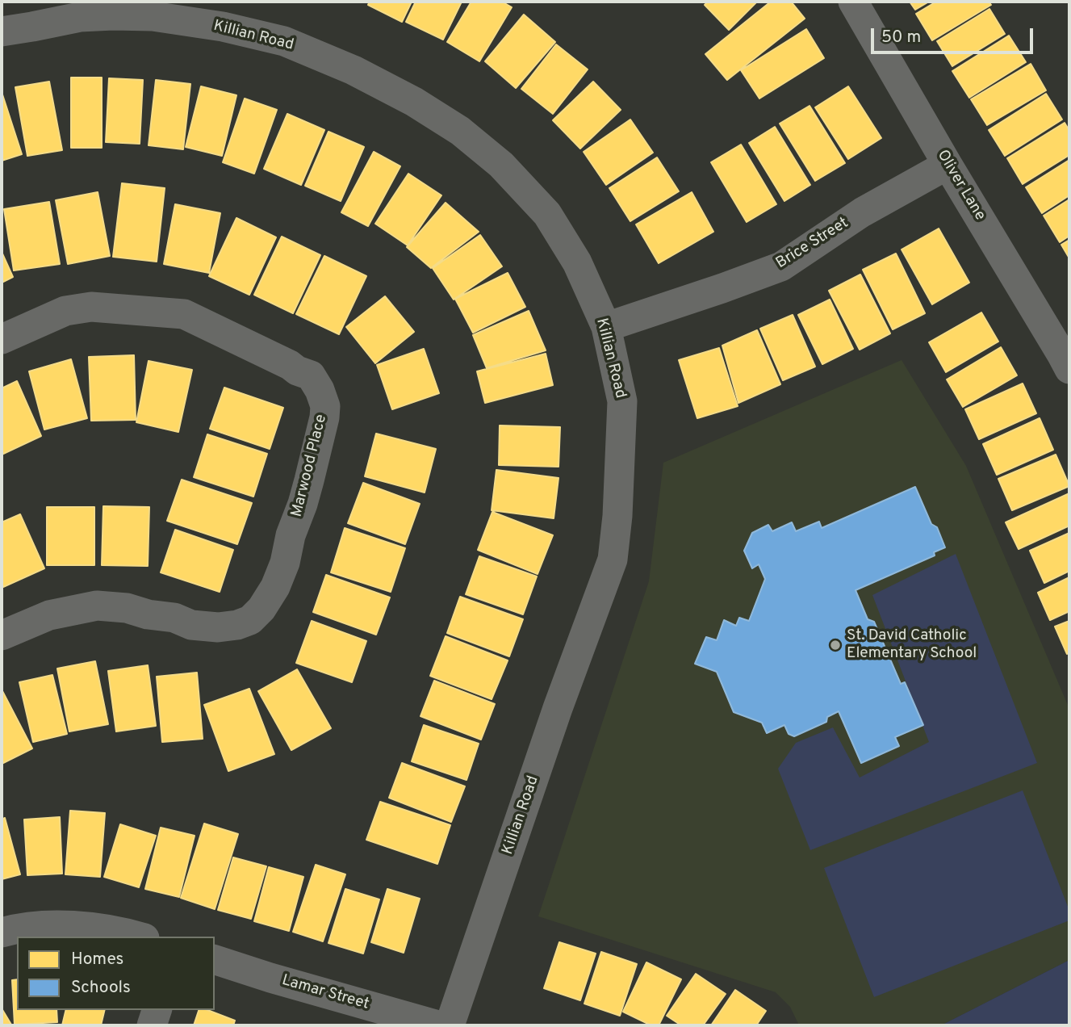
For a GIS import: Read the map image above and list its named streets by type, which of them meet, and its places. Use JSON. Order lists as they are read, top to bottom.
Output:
{
  "streets": {
    "street": [
      "Killian Road",
      "Oliver Lane",
      "Brice Street",
      "Marwood Place",
      "Lamar Street"
    ]
  },
  "crossings": [
    ["Killian Road", "Brice Street"],
    ["Oliver Lane", "Brice Street"]
  ],
  "places": ["St. David Catholic Elementary School"],
  "legend": ["Homes", "Schools"],
  "scale_bar": "50 m"
}
